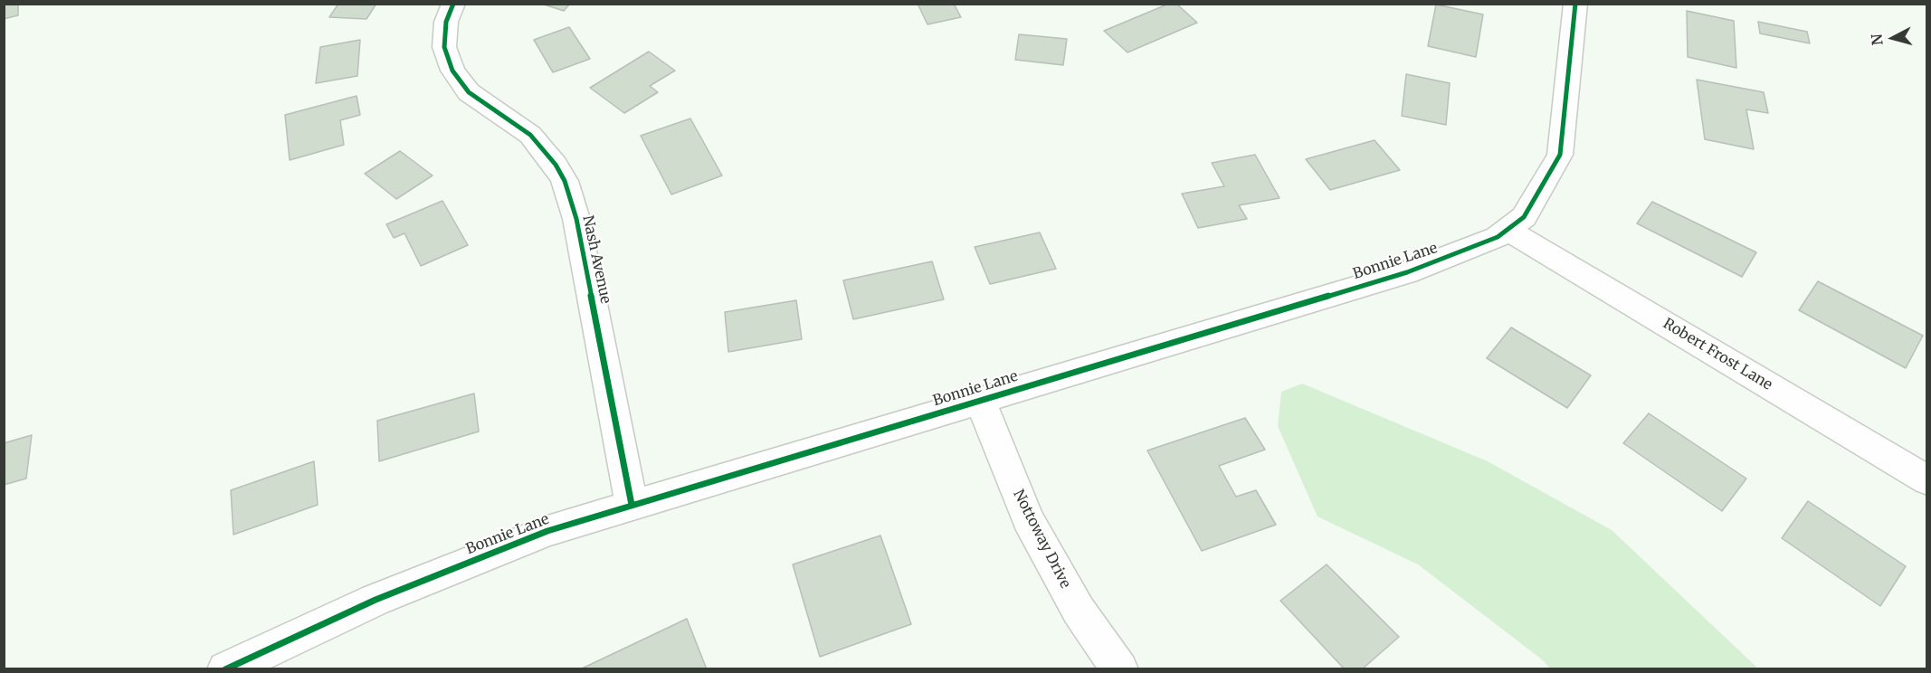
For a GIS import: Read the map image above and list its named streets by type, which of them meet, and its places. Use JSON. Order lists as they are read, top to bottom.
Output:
{
  "streets": {
    "street": [
      "Nash Avenue",
      "Bonnie Lane",
      "Robert Frost Lane",
      "Nottoway Drive"
    ]
  },
  "crossings": [
    ["Nash Avenue", "Bonnie Lane"],
    ["Bonnie Lane", "Robert Frost Lane"],
    ["Bonnie Lane", "Nottoway Drive"]
  ],
  "north": "left"
}
